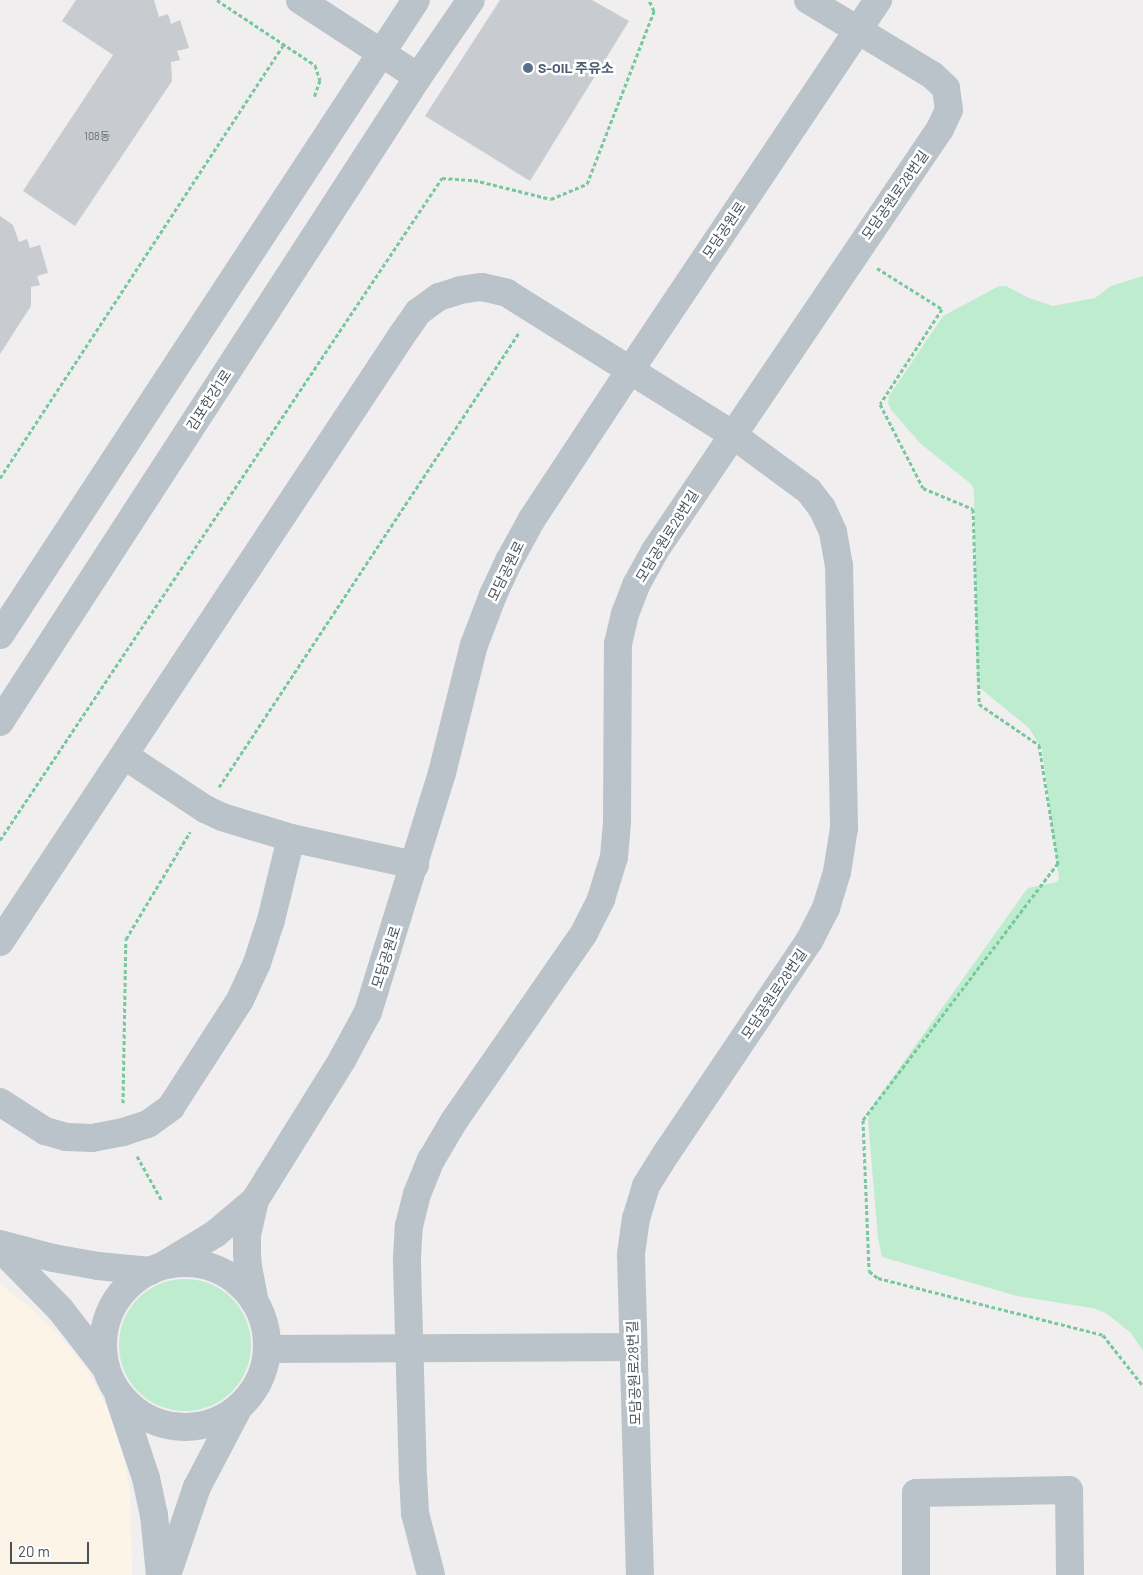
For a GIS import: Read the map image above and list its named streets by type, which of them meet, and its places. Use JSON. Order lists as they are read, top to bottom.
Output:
{
  "streets": {
    "street": ["모담공원로28번길", "모담공원로", "김포한강1로"]
  },
  "crossings": [
    ["모담공원로28번길", "모담공원로"]
  ],
  "places": ["S-OIL 주유소"],
  "house_numbers": ["108동"],
  "scale_bar": "20 m"
}
